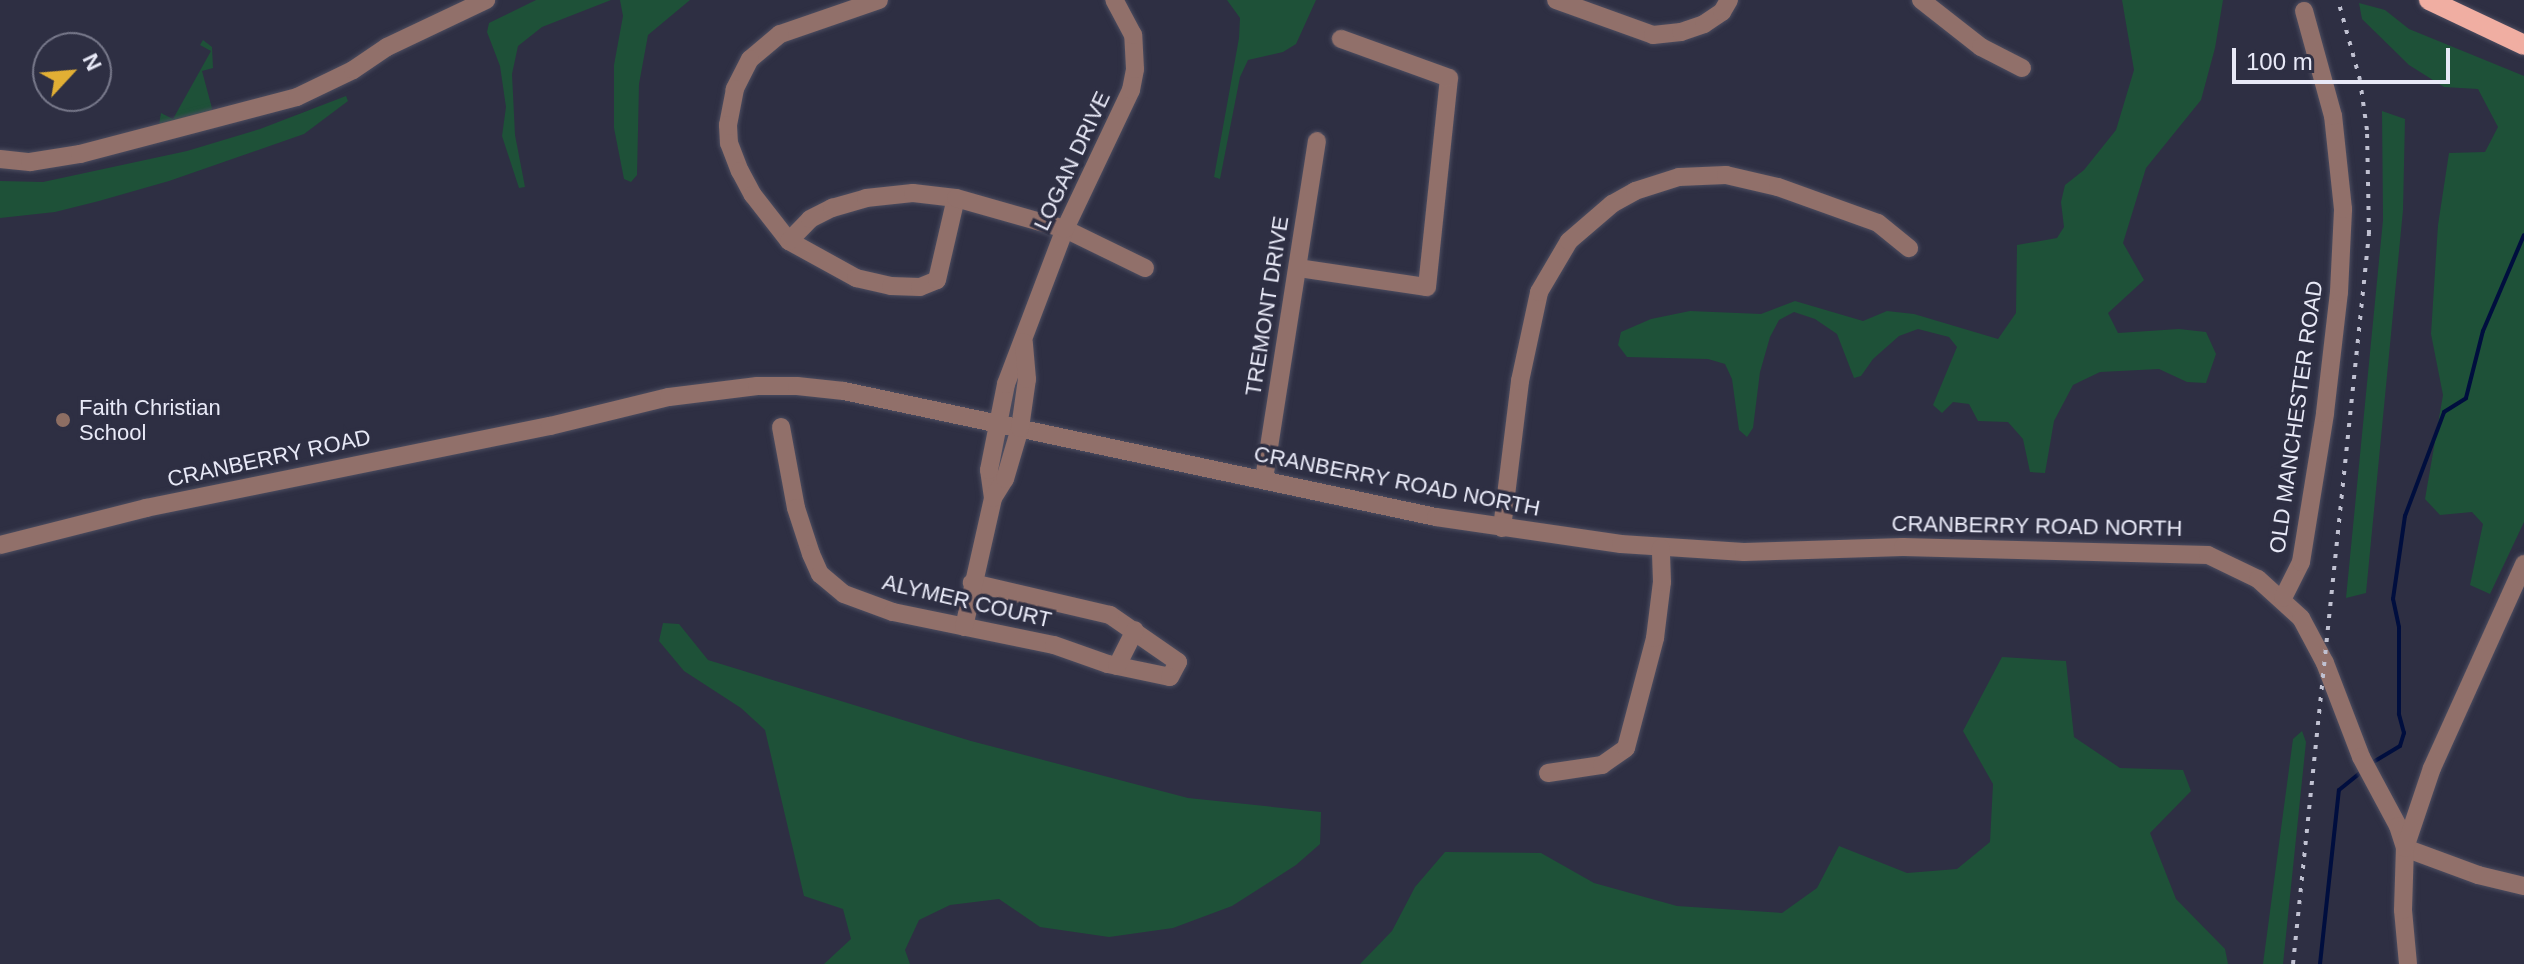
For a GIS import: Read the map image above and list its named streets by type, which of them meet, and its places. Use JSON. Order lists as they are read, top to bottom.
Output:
{
  "streets": {
    "street": [
      "LOGAN DRIVE",
      "TREMONT DRIVE",
      "OLD MANCHESTER ROAD",
      "CRANBERRY ROAD",
      "CRANBERRY ROAD NORTH",
      "ALYMER COURT"
    ]
  },
  "crossings": [
    ["LOGAN DRIVE", "CRANBERRY ROAD NORTH"],
    ["LOGAN DRIVE", "ALYMER COURT"],
    ["TREMONT DRIVE", "CRANBERRY ROAD NORTH"],
    ["OLD MANCHESTER ROAD", "CRANBERRY ROAD NORTH"],
    ["CRANBERRY ROAD", "CRANBERRY ROAD NORTH"]
  ],
  "places": ["Faith Christian School"],
  "scale_bar": "100 m",
  "north": "top right"
}
